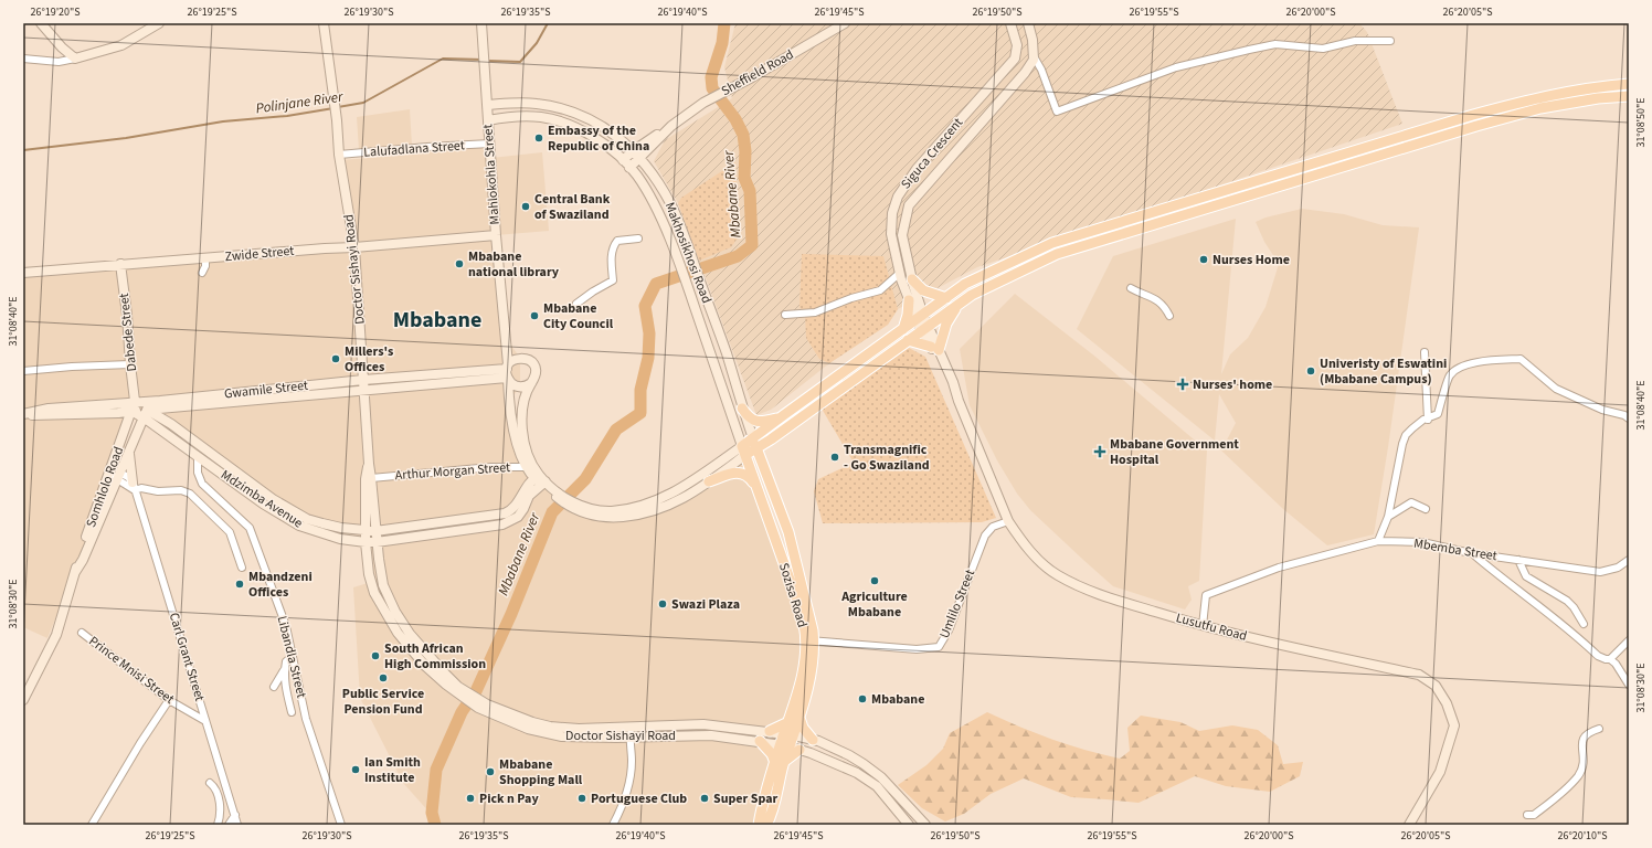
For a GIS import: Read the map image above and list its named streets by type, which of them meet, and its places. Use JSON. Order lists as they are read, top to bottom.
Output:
{
  "streets": {
    "main road": [
      "Sheffield Road",
      "Siguca Crescent",
      "Mahlokohla Street",
      "Makhosikhosi Road",
      "Zwide Street",
      "Doctor Sishayi Road",
      "Dabede Street",
      "Gwamile Street",
      "Somhlolo Road",
      "Mdzimba Avenue",
      "Sozisa Road",
      "Lusutfu Road"
    ],
    "street": [
      "Lalufadlana Street",
      "Arthur Morgan Street",
      "Mbemba Street",
      "Umlilo Street",
      "Carl Grant Street",
      "Libandla Street",
      "Prince Mnisi Street"
    ]
  },
  "crossings": [
    ["Sheffield Road", "Makhosikhosi Road"],
    ["Lalufadlana Street", "Mahlokohla Street"],
    ["Lalufadlana Street", "Doctor Sishayi Road"],
    ["Siguca Crescent", "Lusutfu Road"],
    ["Mahlokohla Street", "Makhosikhosi Road"],
    ["Mahlokohla Street", "Zwide Street"],
    ["Mahlokohla Street", "Gwamile Street"],
    ["Mahlokohla Street", "Arthur Morgan Street"],
    ["Makhosikhosi Road", "Sozisa Road"],
    ["Zwide Street", "Doctor Sishayi Road"],
    ["Zwide Street", "Dabede Street"],
    ["Doctor Sishayi Road", "Gwamile Street"],
    ["Doctor Sishayi Road", "Arthur Morgan Street"],
    ["Doctor Sishayi Road", "Mdzimba Avenue"],
    ["Doctor Sishayi Road", "Sozisa Road"],
    ["Dabede Street", "Gwamile Street"],
    ["Dabede Street", "Somhlolo Road"],
    ["Dabede Street", "Mdzimba Avenue"],
    ["Gwamile Street", "Somhlolo Road"],
    ["Gwamile Street", "Mdzimba Avenue"],
    ["Somhlolo Road", "Mdzimba Avenue"],
    ["Mdzimba Avenue", "Libandla Street"],
    ["Mbemba Street", "Lusutfu Road"],
    ["Sozisa Road", "Umlilo Street"],
    ["Umlilo Street", "Lusutfu Road"],
    ["Carl Grant Street", "Prince Mnisi Street"]
  ],
  "districts": ["Mbabane"],
  "water": ["Polinjane River", "Mbabane River"],
  "places": {
    "other": [
      "Embassy of the Republic of China",
      "Central Bank of Swaziland",
      "Nurses Home",
      "Mbabane national library",
      "Mbabane City Council",
      "Millers's Offices",
      "Univeristy of Eswatini (Mbabane Campus)",
      "Transmagnific - Go Swaziland",
      "Agriculture Mbabane",
      "Mbandzeni Offices",
      "Swazi Plaza",
      "South African High Commission",
      "Public Service Pension Fund",
      "Mbabane",
      "Ian Smith Institute",
      "Mbabane Shopping Mall",
      "Pick n Pay",
      "Portuguese Club",
      "Super Spar"
    ],
    "health": ["Nurses' home", "Mbabane Government Hospital"]
  },
  "coordinates": [
    "26°19'20\"S",
    "26°19'25\"S",
    "26°19'30\"S",
    "26°19'35\"S",
    "26°19'40\"S",
    "26°19'45\"S",
    "26°19'50\"S",
    "26°19'55\"S",
    "26°20'00\"S",
    "26°20'05\"S",
    "31°08'50\"E",
    "31°08'40\"E",
    "31°08'30\"E",
    "26°20'10\"S"
  ]
}
